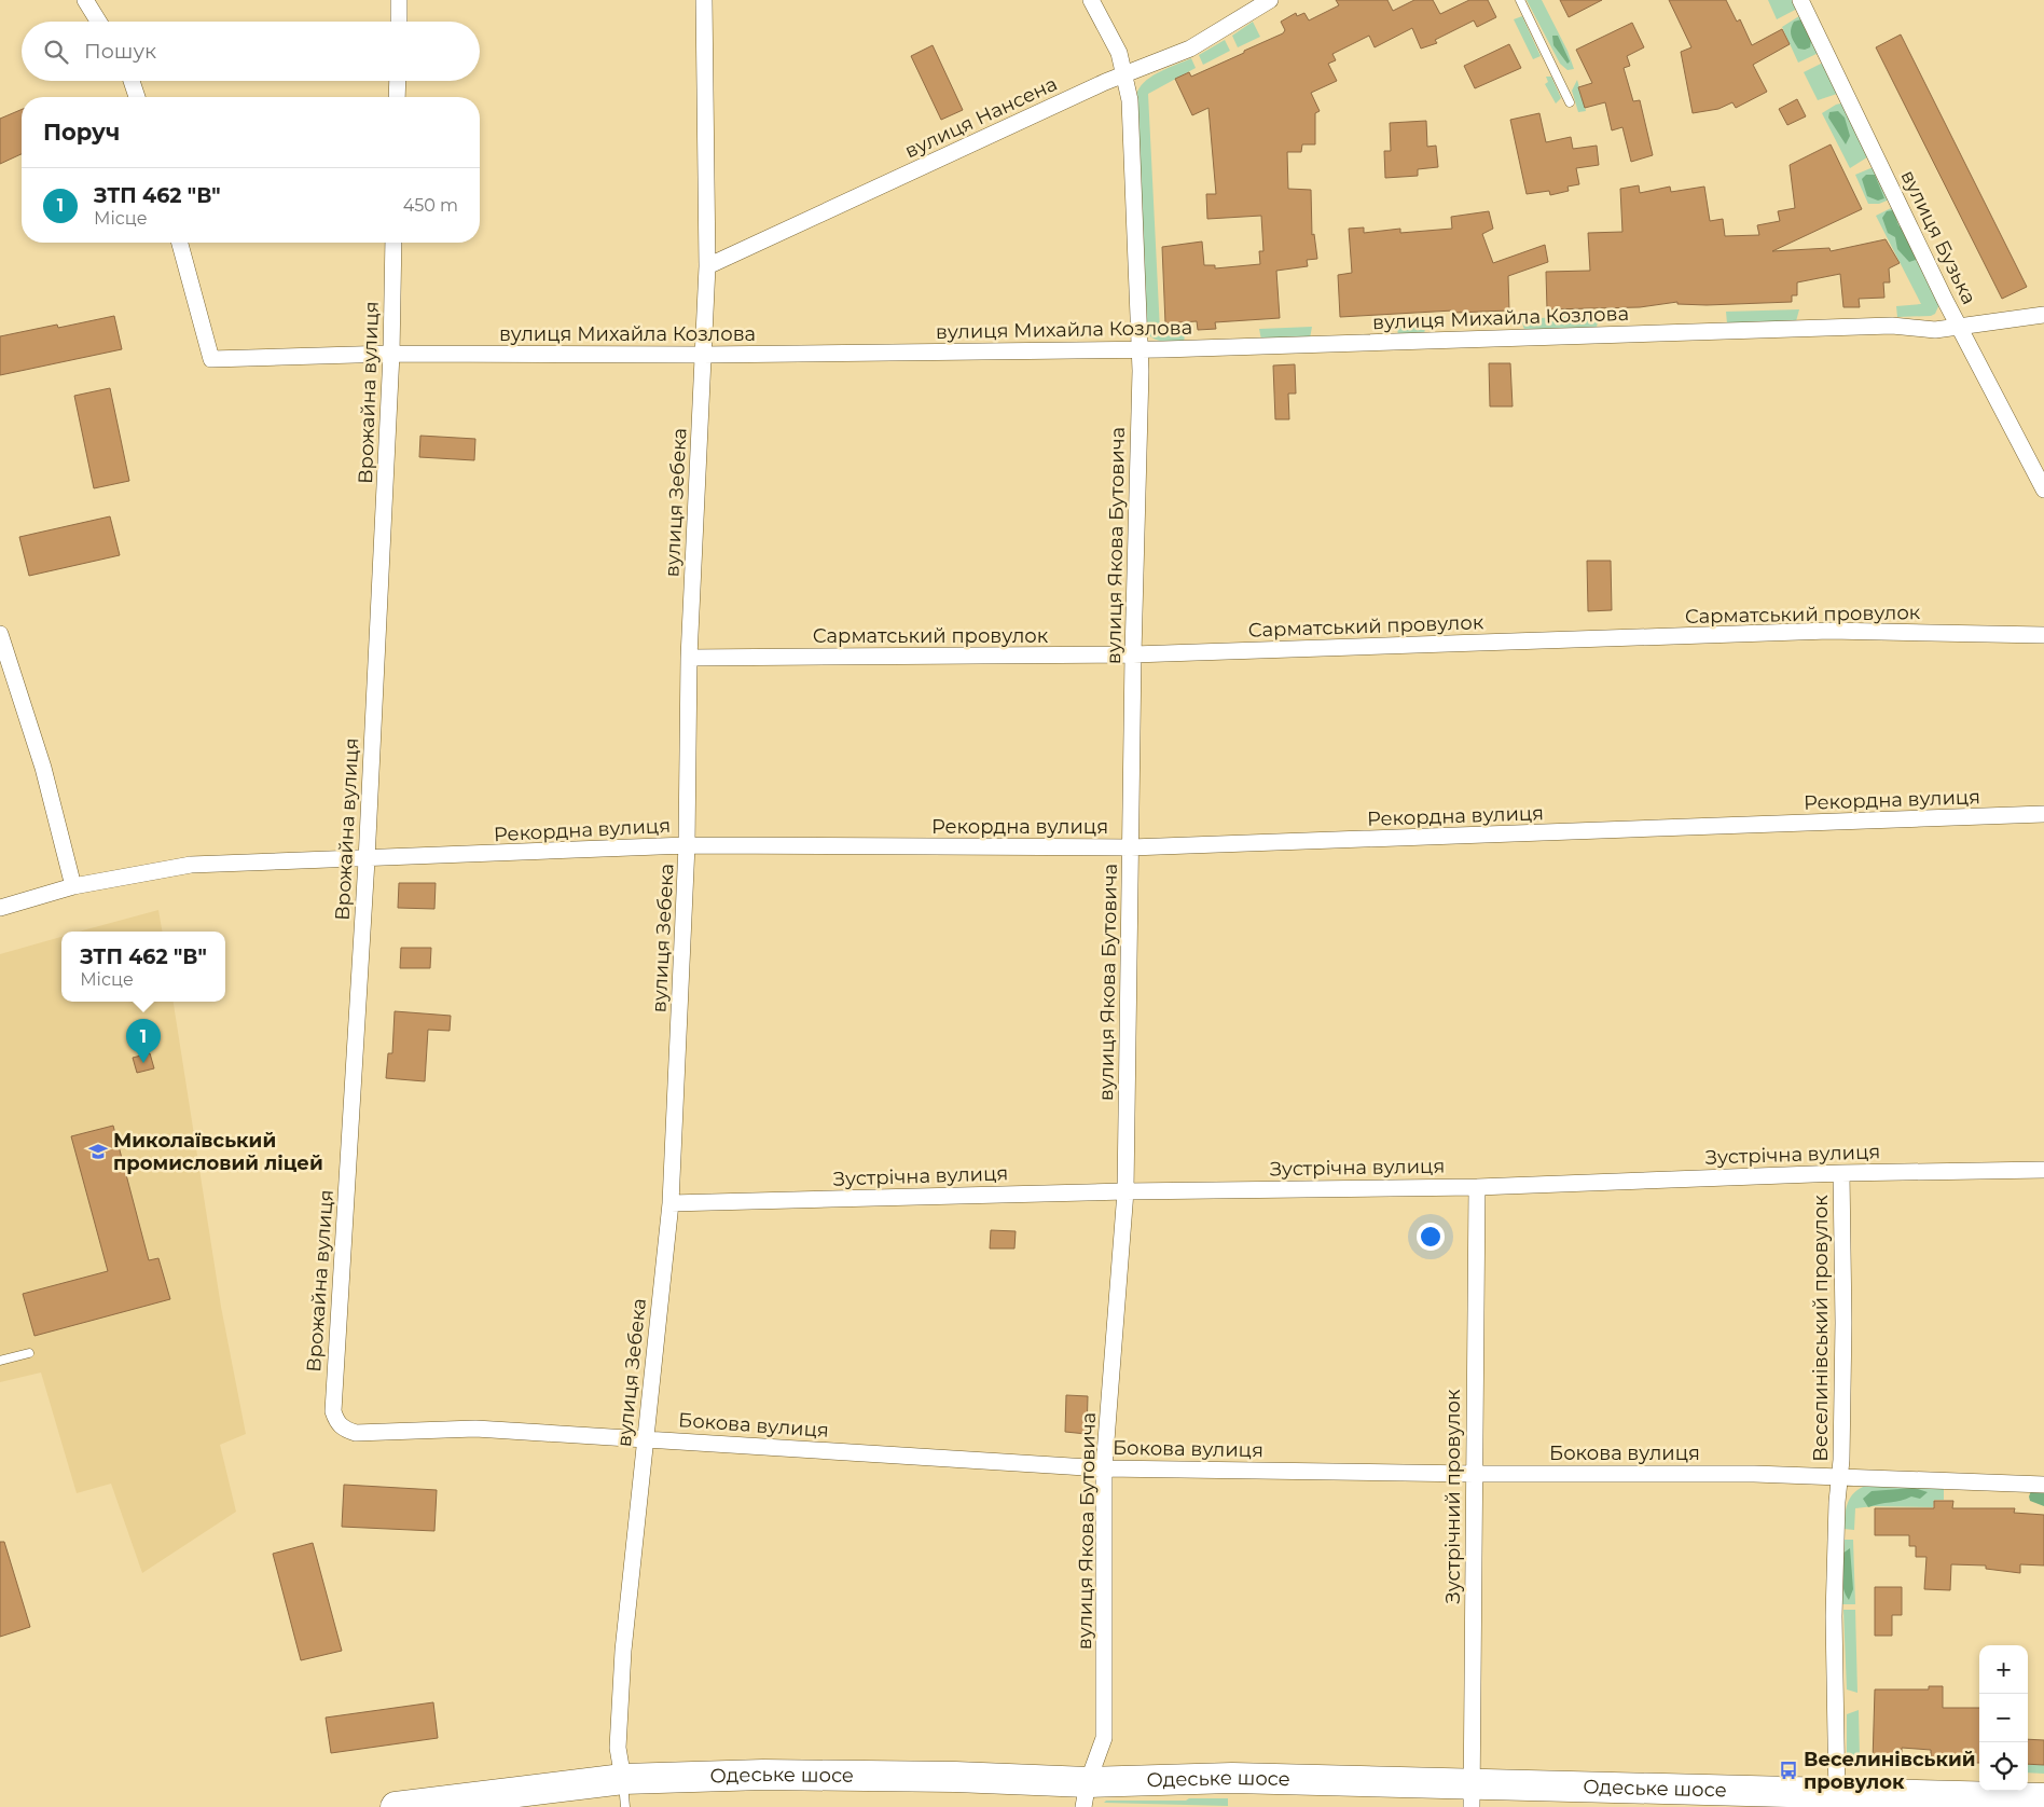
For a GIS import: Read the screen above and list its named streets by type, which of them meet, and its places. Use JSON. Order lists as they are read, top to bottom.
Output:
{
  "streets": {
    "highway": ["Одеське шосе"],
    "street": [
      "вулиця Нансена",
      "вулиця Бузька",
      "вулиця Михайла Козлова",
      "Врожайна вулиця",
      "вулиця Зебека",
      "вулиця Якова Бутовича",
      "Сарматський провулок",
      "Рекордна вулиця",
      "Зустрічна вулиця",
      "Веселинівський провулок",
      "Бокова вулиця",
      "Зустрічний провулок"
    ]
  },
  "crossings": [
    ["вулиця Нансена", "вулиця Зебека"],
    ["вулиця Нансена", "вулиця Якова Бутовича"],
    ["вулиця Бузька", "вулиця Михайла Козлова"],
    ["вулиця Михайла Козлова", "Врожайна вулиця"],
    ["вулиця Михайла Козлова", "вулиця Зебека"],
    ["вулиця Михайла Козлова", "вулиця Якова Бутовича"],
    ["Врожайна вулиця", "Рекордна вулиця"],
    ["Врожайна вулиця", "Бокова вулиця"],
    ["вулиця Зебека", "Сарматський провулок"],
    ["вулиця Зебека", "Рекордна вулиця"],
    ["вулиця Зебека", "Зустрічна вулиця"],
    ["вулиця Зебека", "Бокова вулиця"],
    ["вулиця Зебека", "Одеське шосе"],
    ["вулиця Якова Бутовича", "Сарматський провулок"],
    ["вулиця Якова Бутовича", "Рекордна вулиця"],
    ["вулиця Якова Бутовича", "Зустрічна вулиця"],
    ["вулиця Якова Бутовича", "Бокова вулиця"],
    ["вулиця Якова Бутовича", "Одеське шосе"],
    ["Зустрічна вулиця", "Веселинівський провулок"],
    ["Зустрічна вулиця", "Зустрічний провулок"],
    ["Веселинівський провулок", "Бокова вулиця"],
    ["Веселинівський провулок", "Одеське шосе"],
    ["Бокова вулиця", "Зустрічний провулок"],
    ["Зустрічний провулок", "Одеське шосе"]
  ],
  "places": {
    "school or university": ["Миколаївський промисловий ліцей"],
    "bus stop": ["Веселинівський провулок"]
  },
  "page": {
    "search": "Пошук",
    "heading": "Поруч",
    "list": [
      {
        "mark": "1",
        "name": "ЗТП 462 \"В\"",
        "note": "Місце",
        "value": "450 m"
      }
    ],
    "popup": ["ЗТП 462 \"В\"", "Місце"],
    "pins": "1",
    "map_buttons": ["+", "−"]
  }
}
